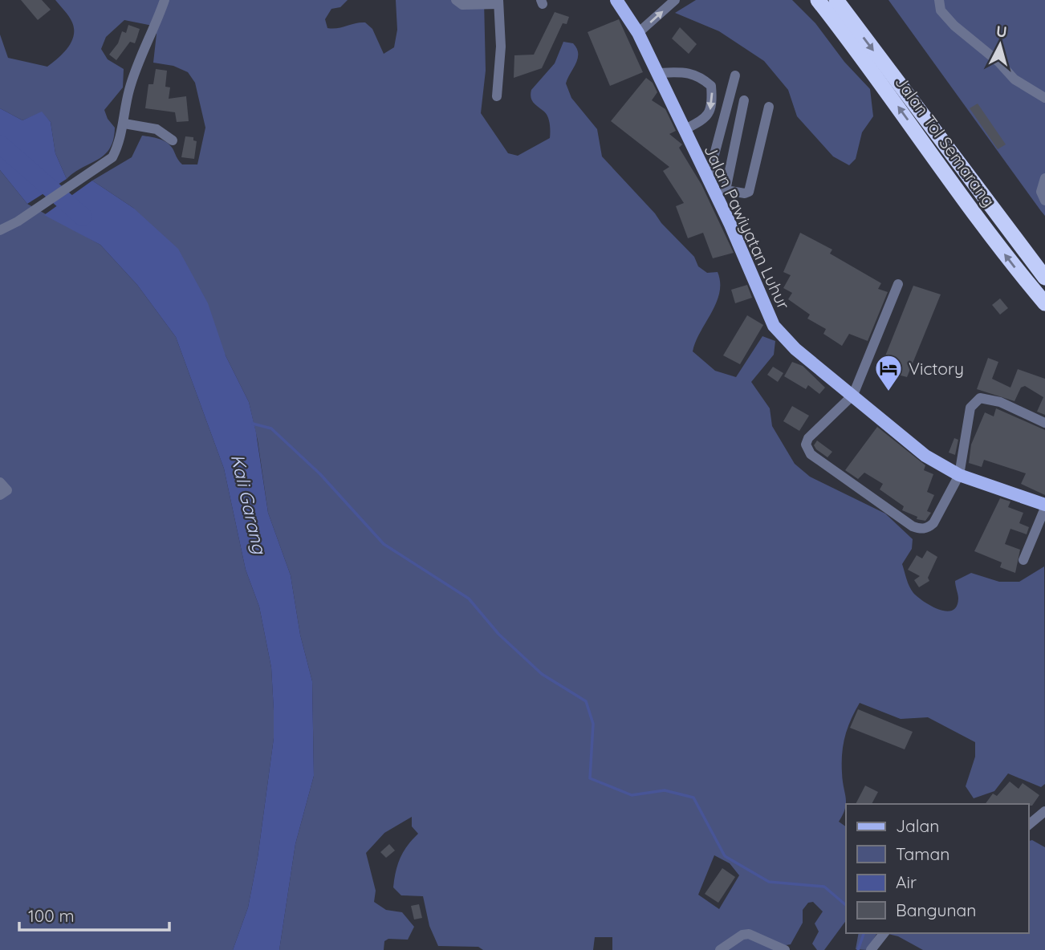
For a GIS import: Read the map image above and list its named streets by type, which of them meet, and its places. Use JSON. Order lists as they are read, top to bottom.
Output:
{
  "streets": {
    "highway": ["Jalan Tol Semarang"],
    "main road": ["Jalan Pawiyatan Luhur"]
  },
  "water": ["Kali Garang"],
  "places": {
    "hotel": ["Victory"]
  },
  "legend": [
    "Jalan",
    "Taman",
    "Air",
    "Bangunan"
  ],
  "scale_bar": "100 m",
  "north": "top"
}
